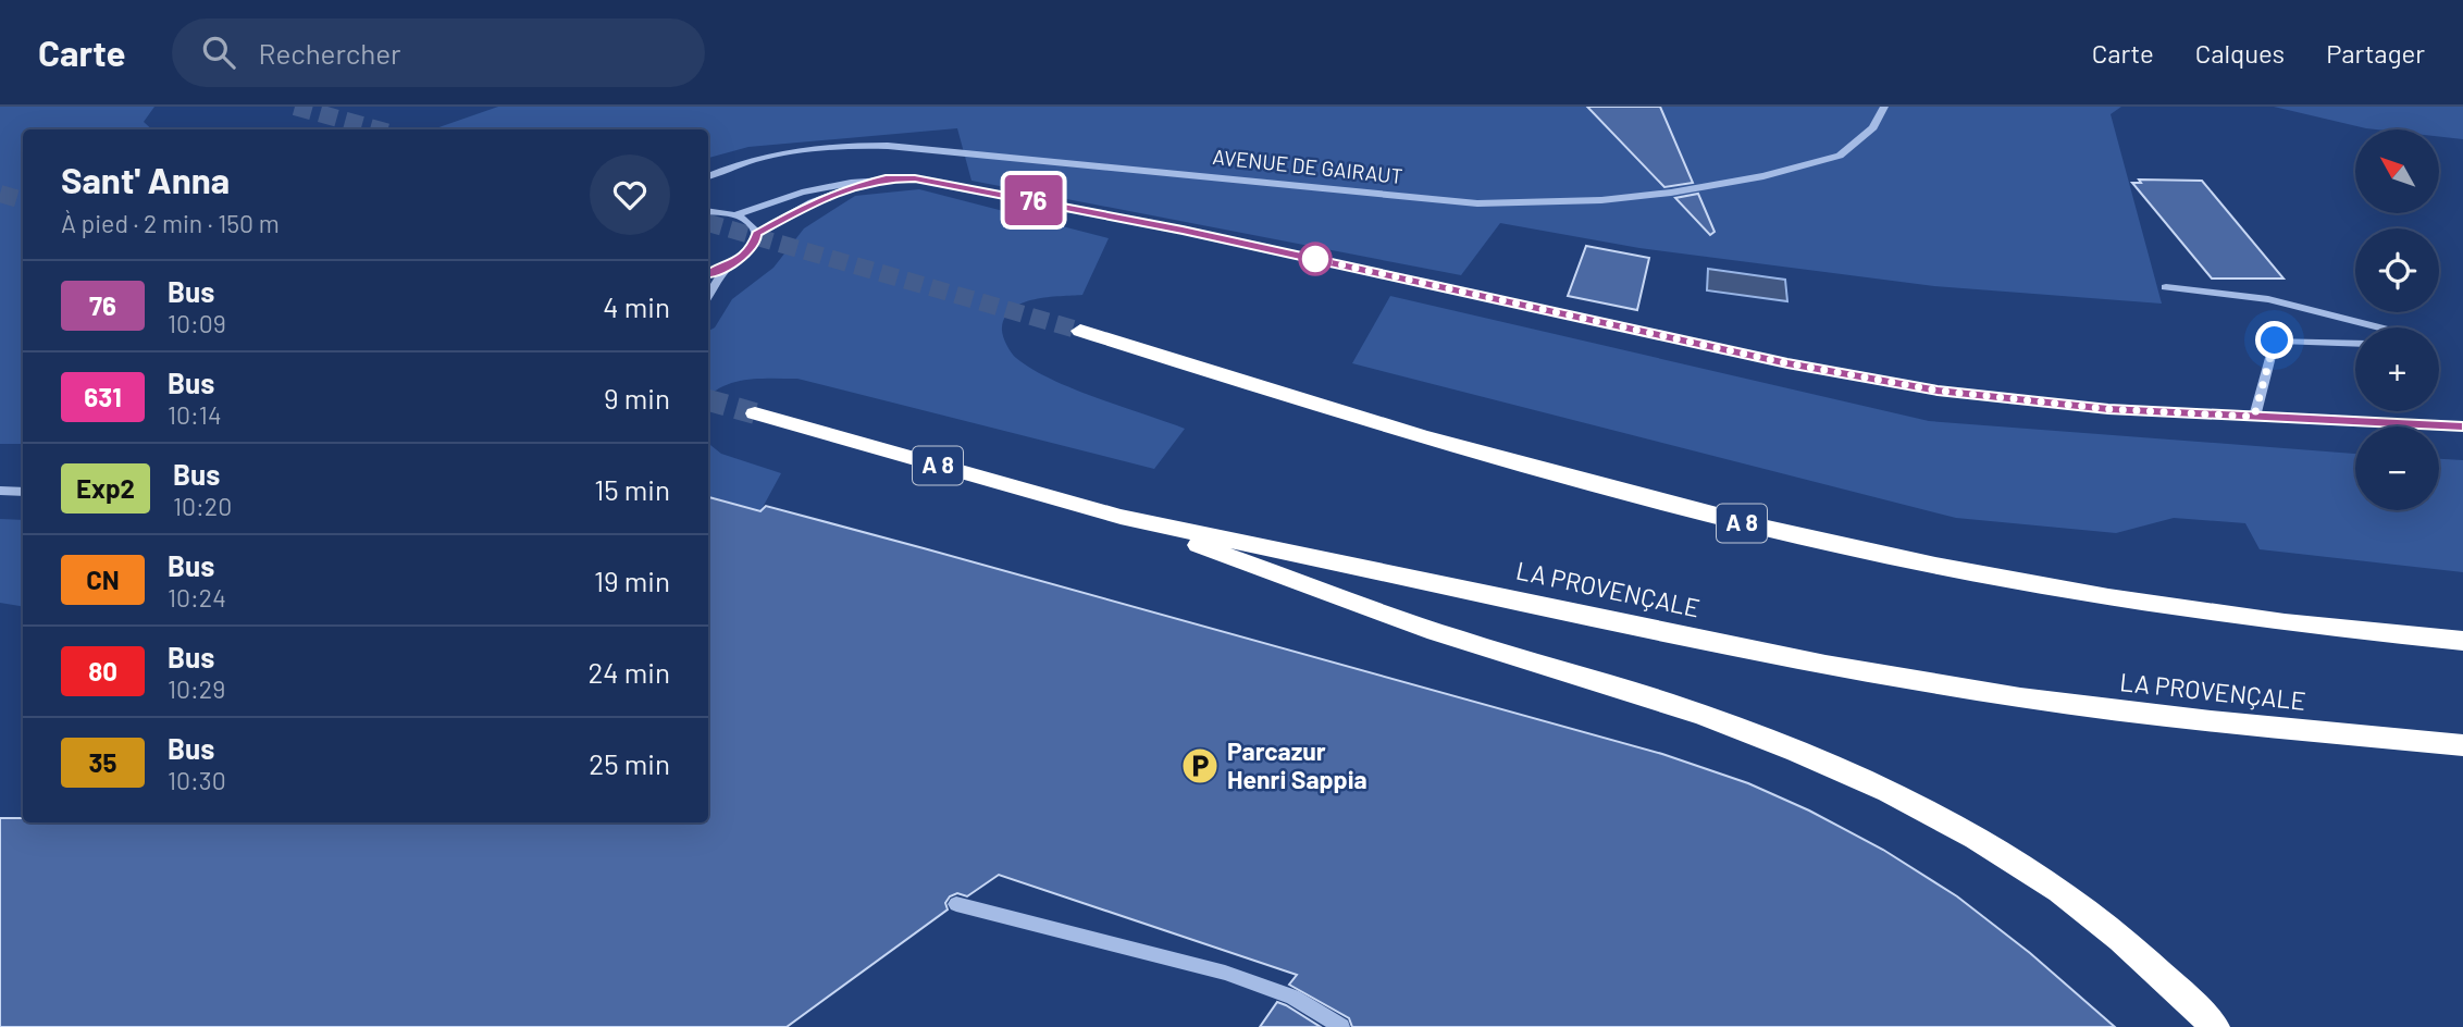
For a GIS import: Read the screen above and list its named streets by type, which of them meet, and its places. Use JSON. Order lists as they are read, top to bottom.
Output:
{
  "streets": {
    "highway": ["A 8", "LA PROVENÇALE"],
    "street": ["AVENUE DE GAIRAUT"]
  },
  "places": {
    "parking": ["Parcazur Henri Sappia"]
  },
  "lines": ["bus line 76"],
  "north": "top left",
  "page": {
    "header": "Carte",
    "search": "Rechercher",
    "nav": ["Carte", "Calques", "Partager"],
    "on_map": "76",
    "map_buttons": ["+", "−"],
    "heading": ["Sant' Anna", "À pied · 2 min · 150 m"],
    "list": [
      {
        "mark": "76",
        "name": "Bus",
        "note": "10:09",
        "value": "4 min"
      },
      {
        "mark": "631",
        "name": "Bus",
        "note": "10:14",
        "value": "9 min"
      },
      {
        "mark": "Exp2",
        "name": "Bus",
        "note": "10:20",
        "value": "15 min"
      },
      {
        "mark": "CN",
        "name": "Bus",
        "note": "10:24",
        "value": "19 min"
      },
      {
        "mark": "80",
        "name": "Bus",
        "note": "10:29",
        "value": "24 min"
      },
      {
        "mark": "35",
        "name": "Bus",
        "note": "10:30",
        "value": "25 min"
      }
    ]
  }
}
